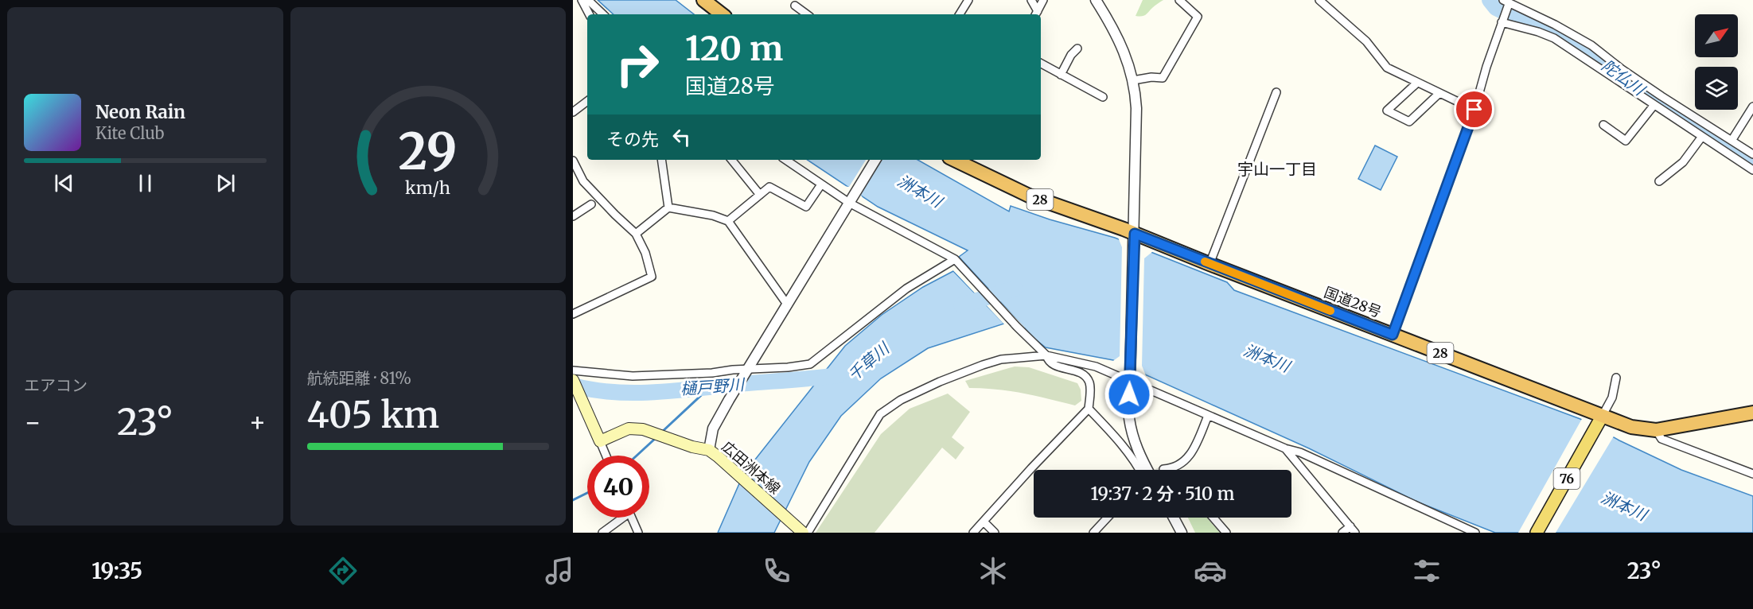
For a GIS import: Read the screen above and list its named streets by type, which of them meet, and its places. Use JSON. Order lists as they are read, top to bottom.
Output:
{
  "streets": {
    "highway": ["28", "国道28号"],
    "main road": ["広田洲本線", "76"]
  },
  "crossings": [
    ["国道28号", "76"]
  ],
  "districts": ["宇山一丁目"],
  "water": [
    "陀仏川",
    "洲本川",
    "千草川",
    "樋戸野川"
  ],
  "north": "top right",
  "page": {
    "turn": ["120 m", "国道28号"],
    "song": ["Neon Rain", "Kite Club"],
    "then": "その先",
    "tile": [
      "エアコン",
      ["航続距離 · 81%", "405 km"]
    ],
    "heat": ["−", "23°", "+"],
    "limit": "40",
    "trip": "19:37 · 2 分 · 510 m",
    "tabs": ["19:35", "23°"],
    "gauge": ["29", "km/h"]
  }
}
